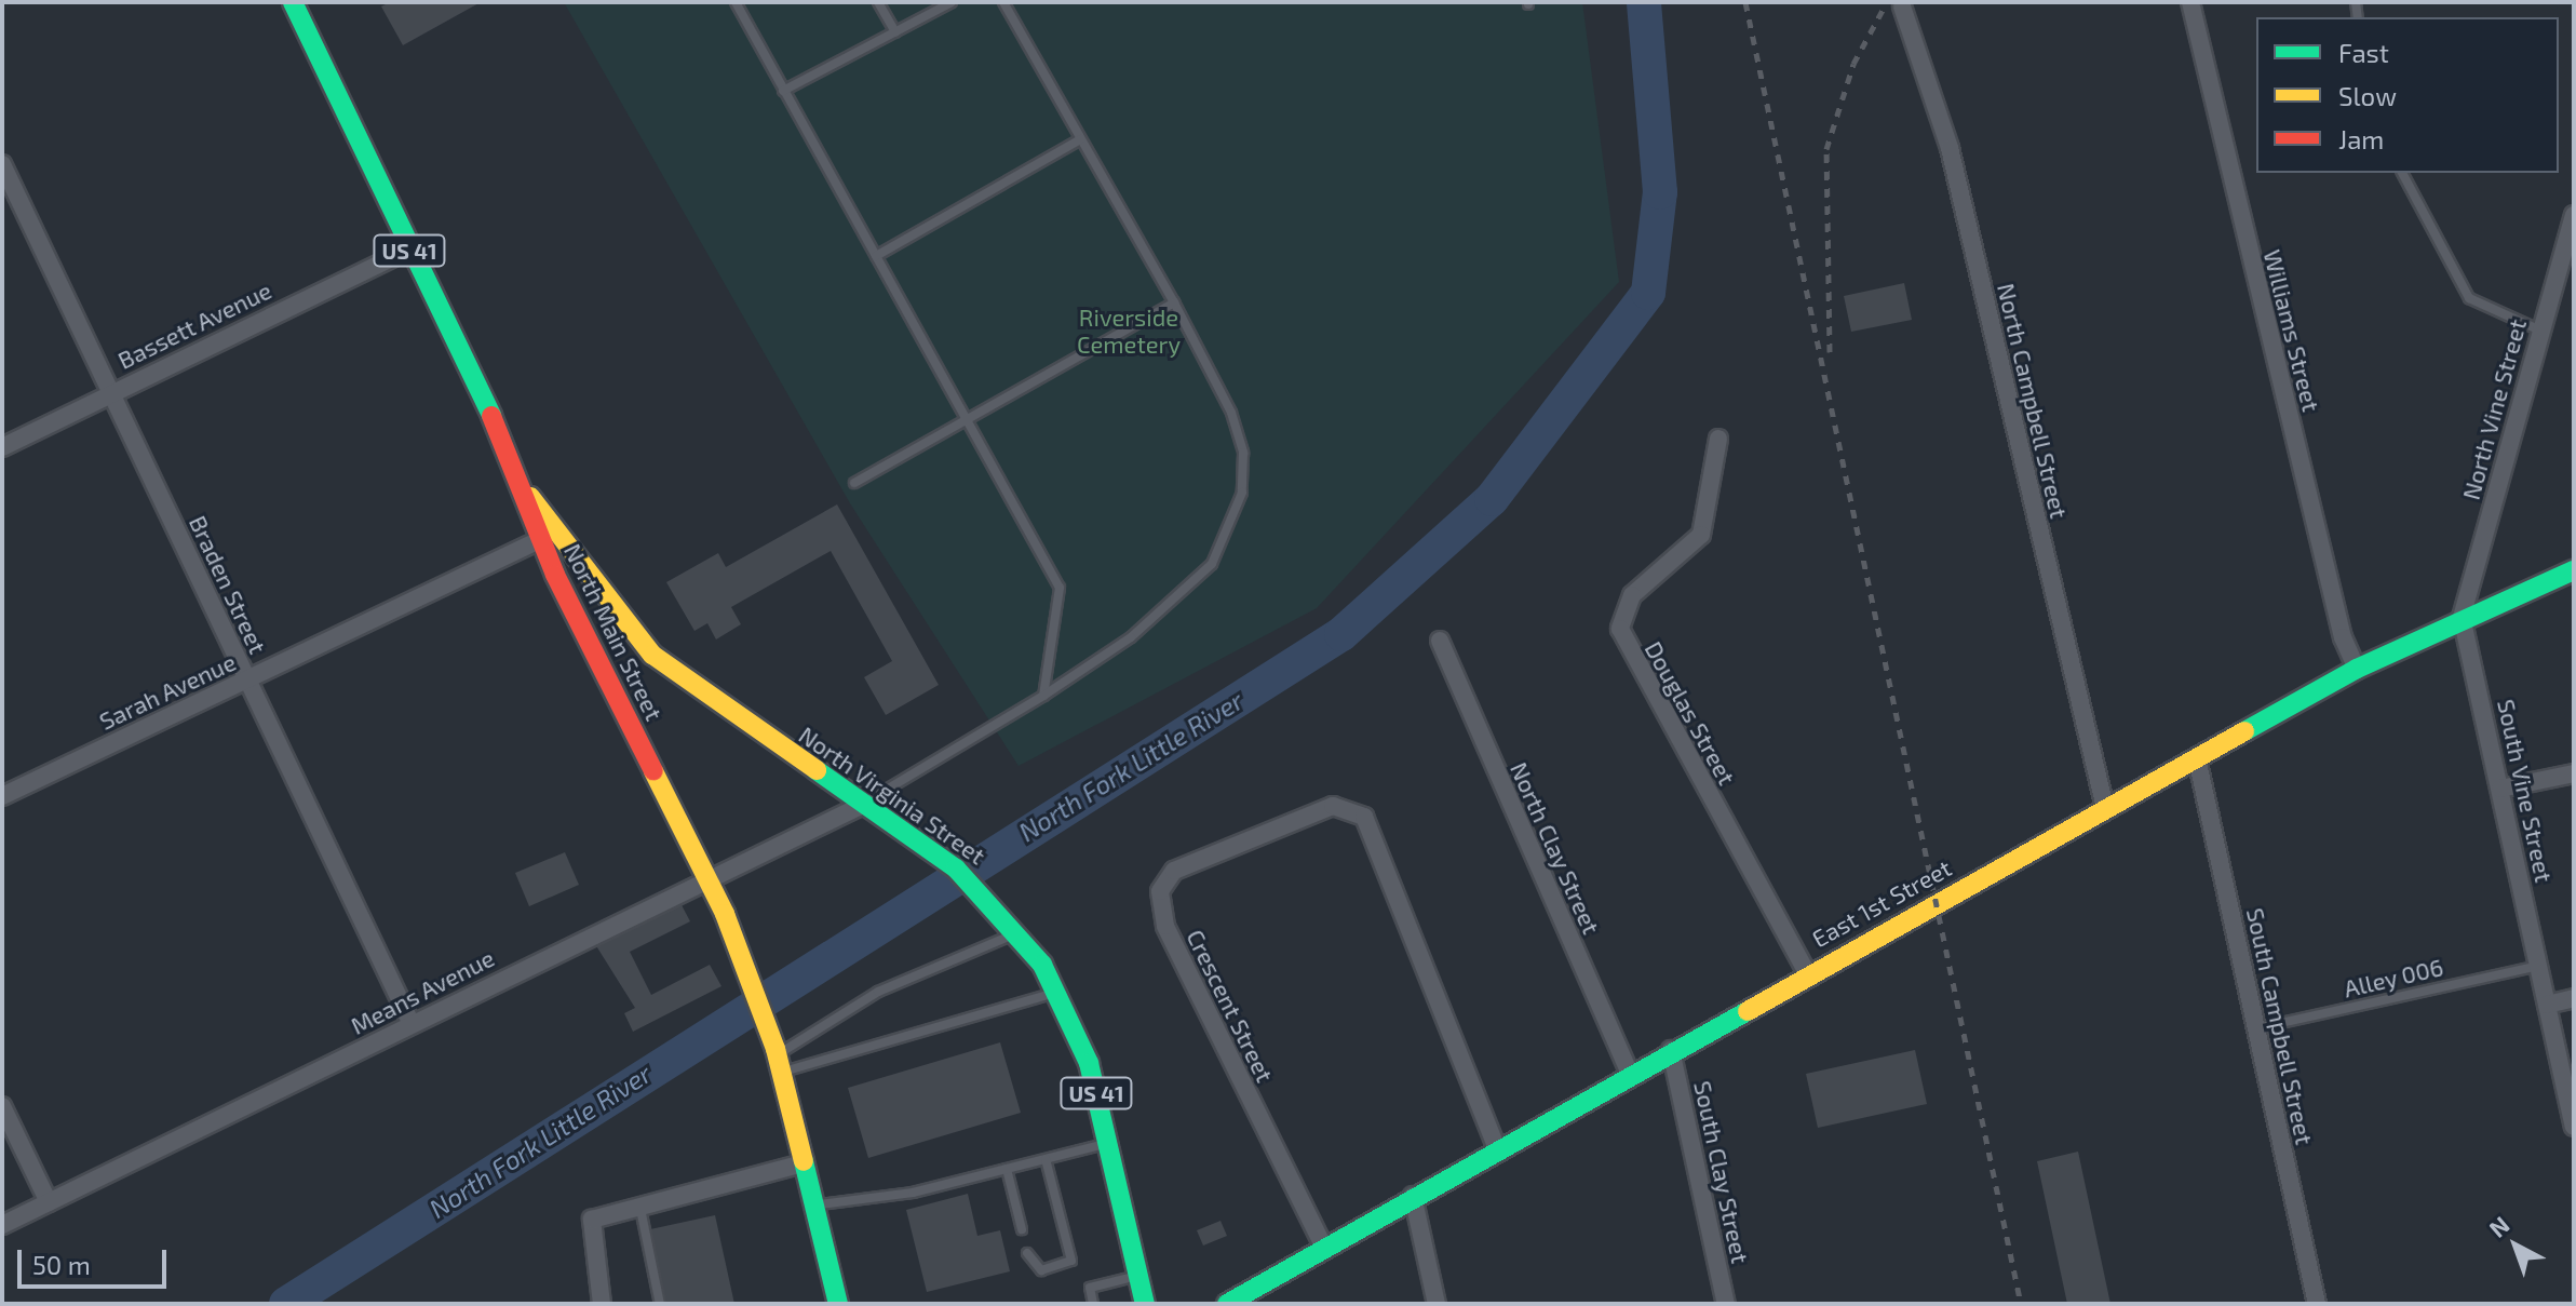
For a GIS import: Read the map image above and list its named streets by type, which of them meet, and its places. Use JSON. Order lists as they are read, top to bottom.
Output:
{
  "streets": {
    "main road": [
      "US 41",
      "North Main Street",
      "North Virginia Street",
      "East 1st Street"
    ],
    "street": [
      "Bassett Avenue",
      "Williams Street",
      "North Campbell Street",
      "North Vine Street",
      "Braden Street",
      "Sarah Avenue",
      "Douglas Street",
      "South Vine Street",
      "North Clay Street",
      "Means Avenue",
      "Crescent Street",
      "South Campbell Street",
      "South Clay Street"
    ],
    "lane": ["Alley 006"]
  },
  "crossings": [
    ["Bassett Avenue", "Braden Street"],
    ["Bassett Avenue", "North Main Street"],
    ["Williams Street", "East 1st Street"],
    ["North Campbell Street", "East 1st Street"],
    ["North Vine Street", "South Vine Street"],
    ["North Vine Street", "East 1st Street"],
    ["Braden Street", "Sarah Avenue"],
    ["Braden Street", "Means Avenue"],
    ["North Main Street", "Sarah Avenue"],
    ["North Main Street", "North Virginia Street"],
    ["North Main Street", "Means Avenue"],
    ["Douglas Street", "East 1st Street"],
    ["South Vine Street", "East 1st Street"],
    ["South Vine Street", "Alley 006"],
    ["North Virginia Street", "Means Avenue"],
    ["North Clay Street", "East 1st Street"],
    ["East 1st Street", "Crescent Street"],
    ["East 1st Street", "South Campbell Street"],
    ["East 1st Street", "South Clay Street"],
    ["Alley 006", "South Campbell Street"]
  ],
  "water": ["North Fork Little River"],
  "parks": ["Riverside Cemetery"],
  "legend": ["Fast", "Slow", "Jam"],
  "scale_bar": "50 m",
  "north": "top left"
}
